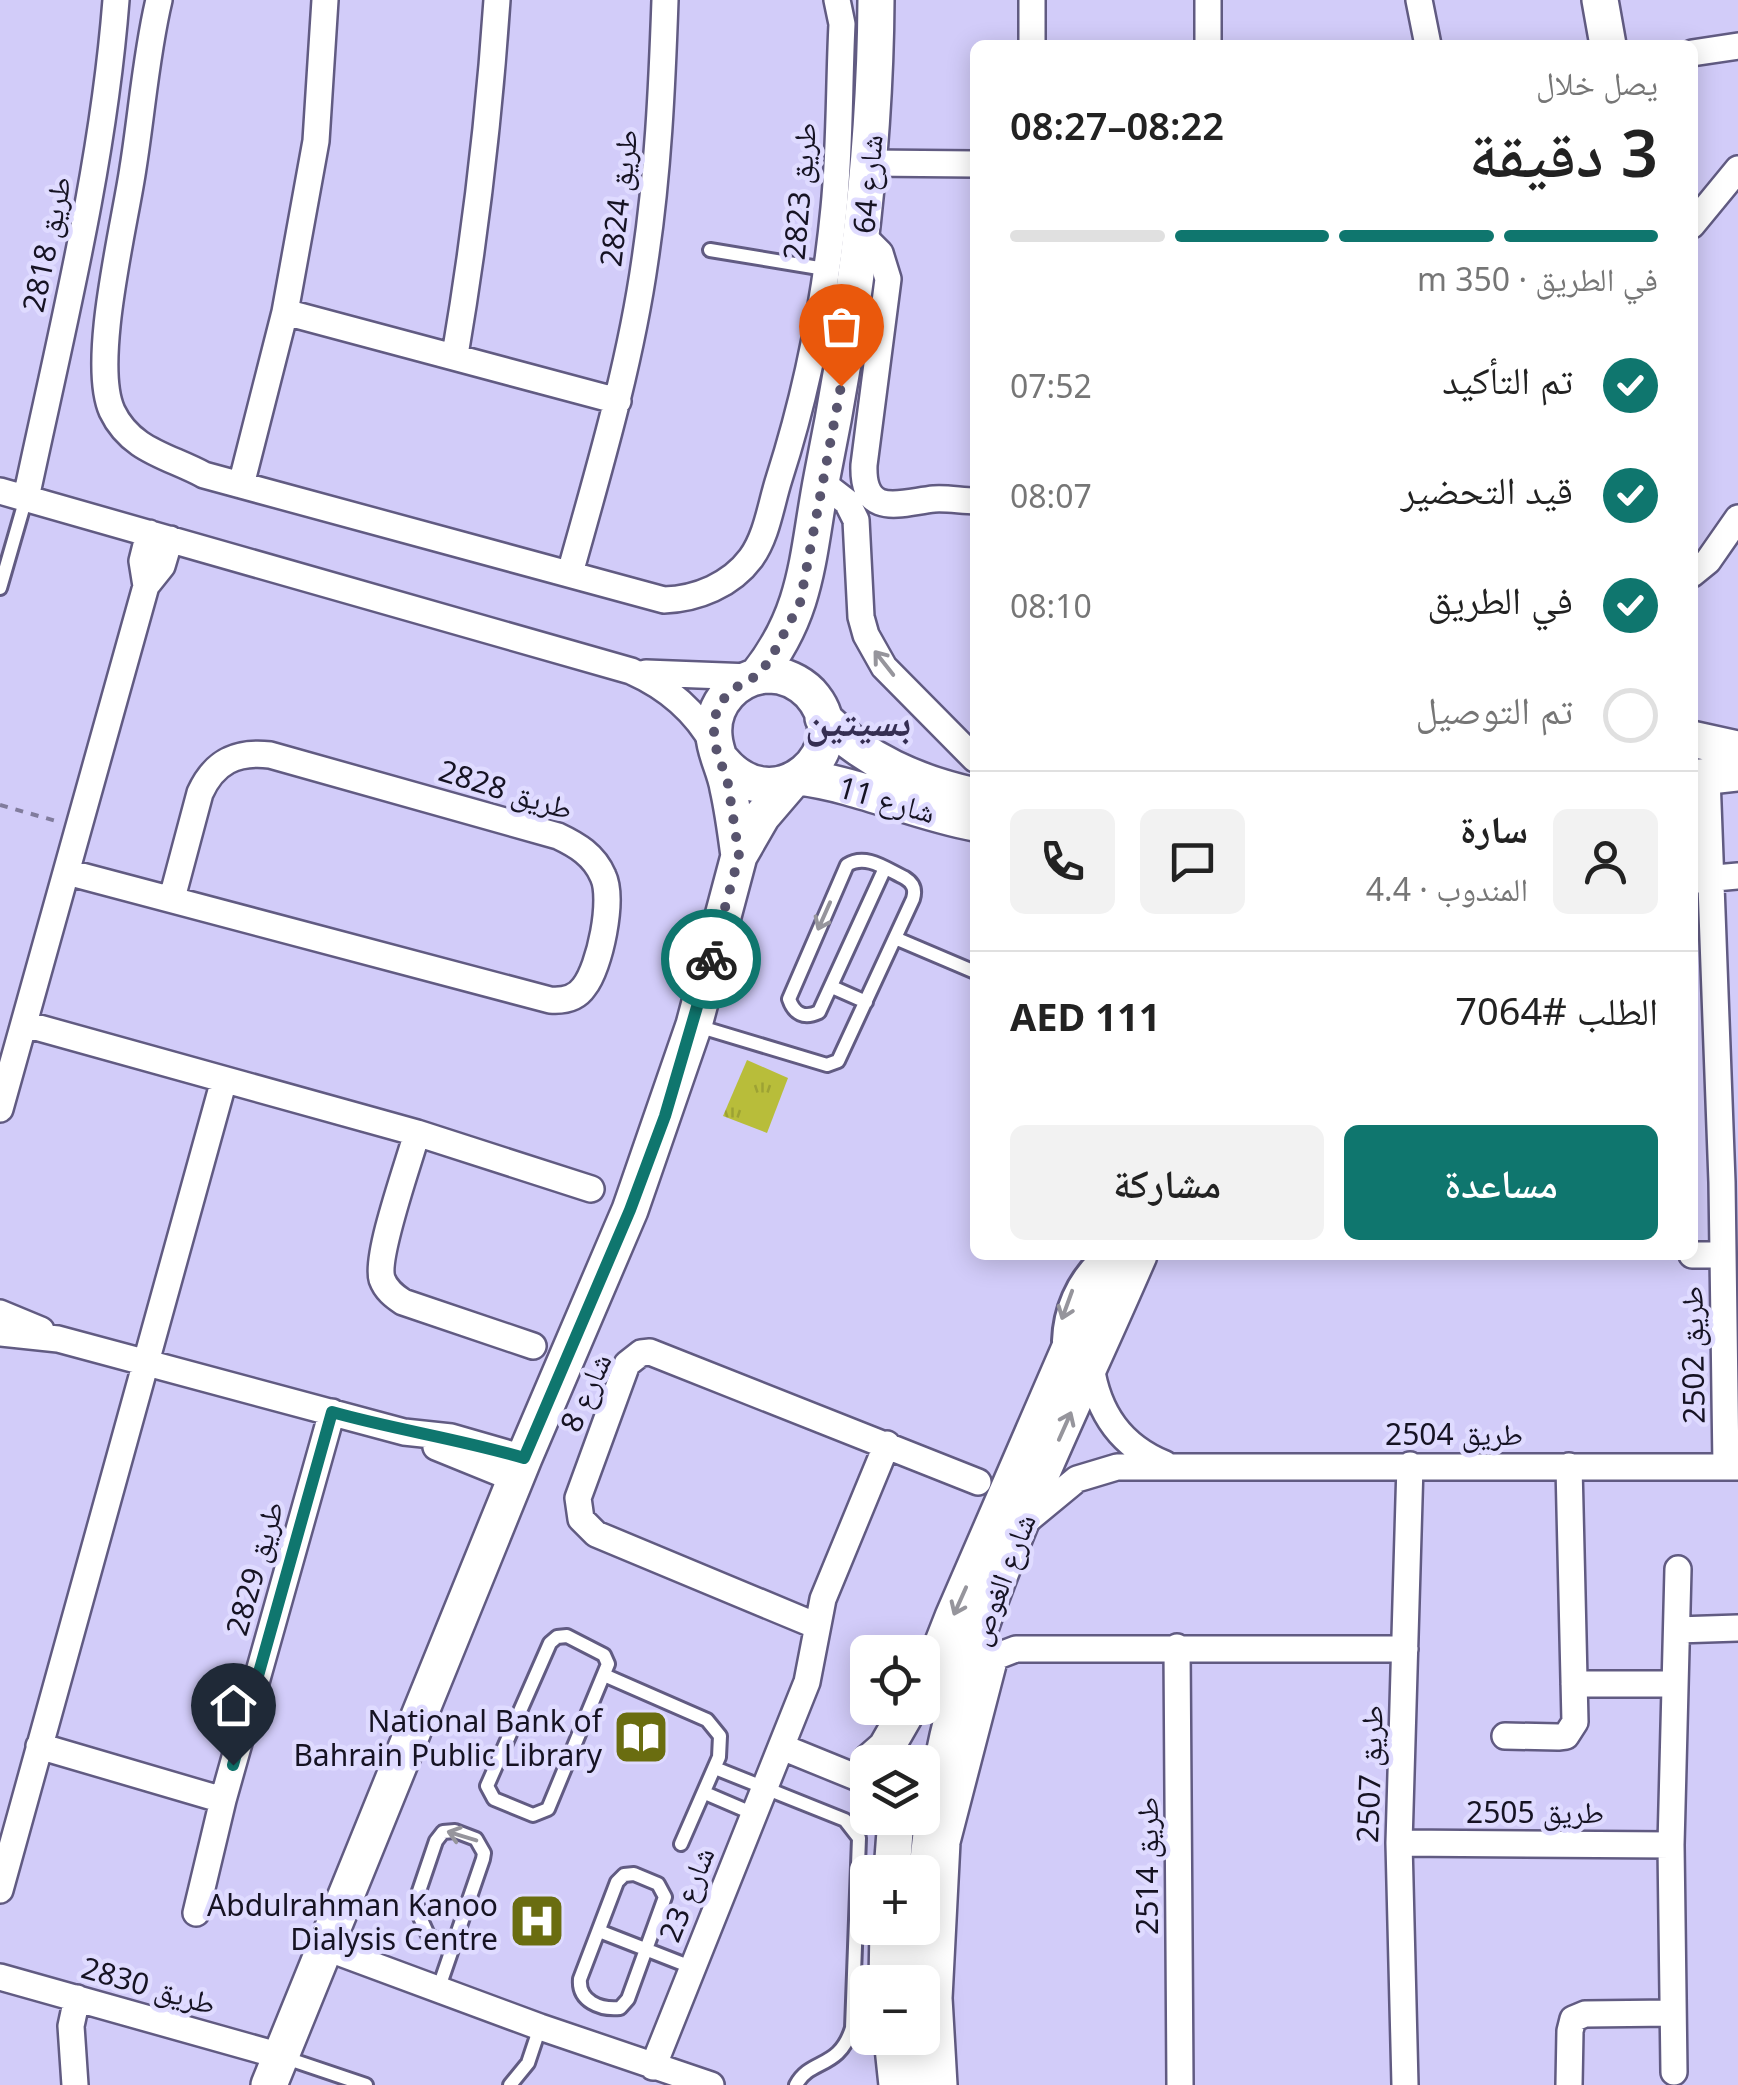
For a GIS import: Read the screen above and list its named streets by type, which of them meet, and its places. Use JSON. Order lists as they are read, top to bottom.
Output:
{
  "streets": {
    "street": [
      "شارع 64",
      "طريق 2823",
      "طريق 2824",
      "طريق 2818",
      "طريق 2828",
      "شارع 11",
      "طريق 2502",
      "شارع 8",
      "طريق 2504",
      "طريق 2829",
      "شارع الغوص",
      "طريق 2507",
      "طريق 2505",
      "طريق 2514",
      "شارع 23",
      "طريق 2830"
    ]
  },
  "crossings": [
    ["شارع 64", "شارع 11"],
    ["طريق 2823", "طريق 2824"],
    ["طريق 2502", "طريق 2504"],
    ["طريق 2504", "شارع الغوص"],
    ["طريق 2504", "طريق 2507"],
    ["طريق 2507", "طريق 2505"]
  ],
  "districts": ["بسيتين"],
  "places": {
    "library": ["National Bank of Bahrain Public Library"],
    "hospital": ["Abdulrahman Kanoo Dialysis Centre"]
  },
  "page": {
    "heading": ["3 دقيقة", "يصل خلال", "08:22–08:27"],
    "panel": [
      "سارة",
      "المندوب · 4.4",
      "الطلب #7064",
      "AED 111"
    ],
    "bar": "في الطريق · 350 m",
    "list": [
      ["تم التأكيد", "07:52"],
      ["قيد التحضير", "08:07"],
      ["في الطريق", "08:10"],
      "تم التوصيل"
    ],
    "buttons": ["مساعدة", "مشاركة"],
    "map_buttons": ["+", "−"]
  }
}
